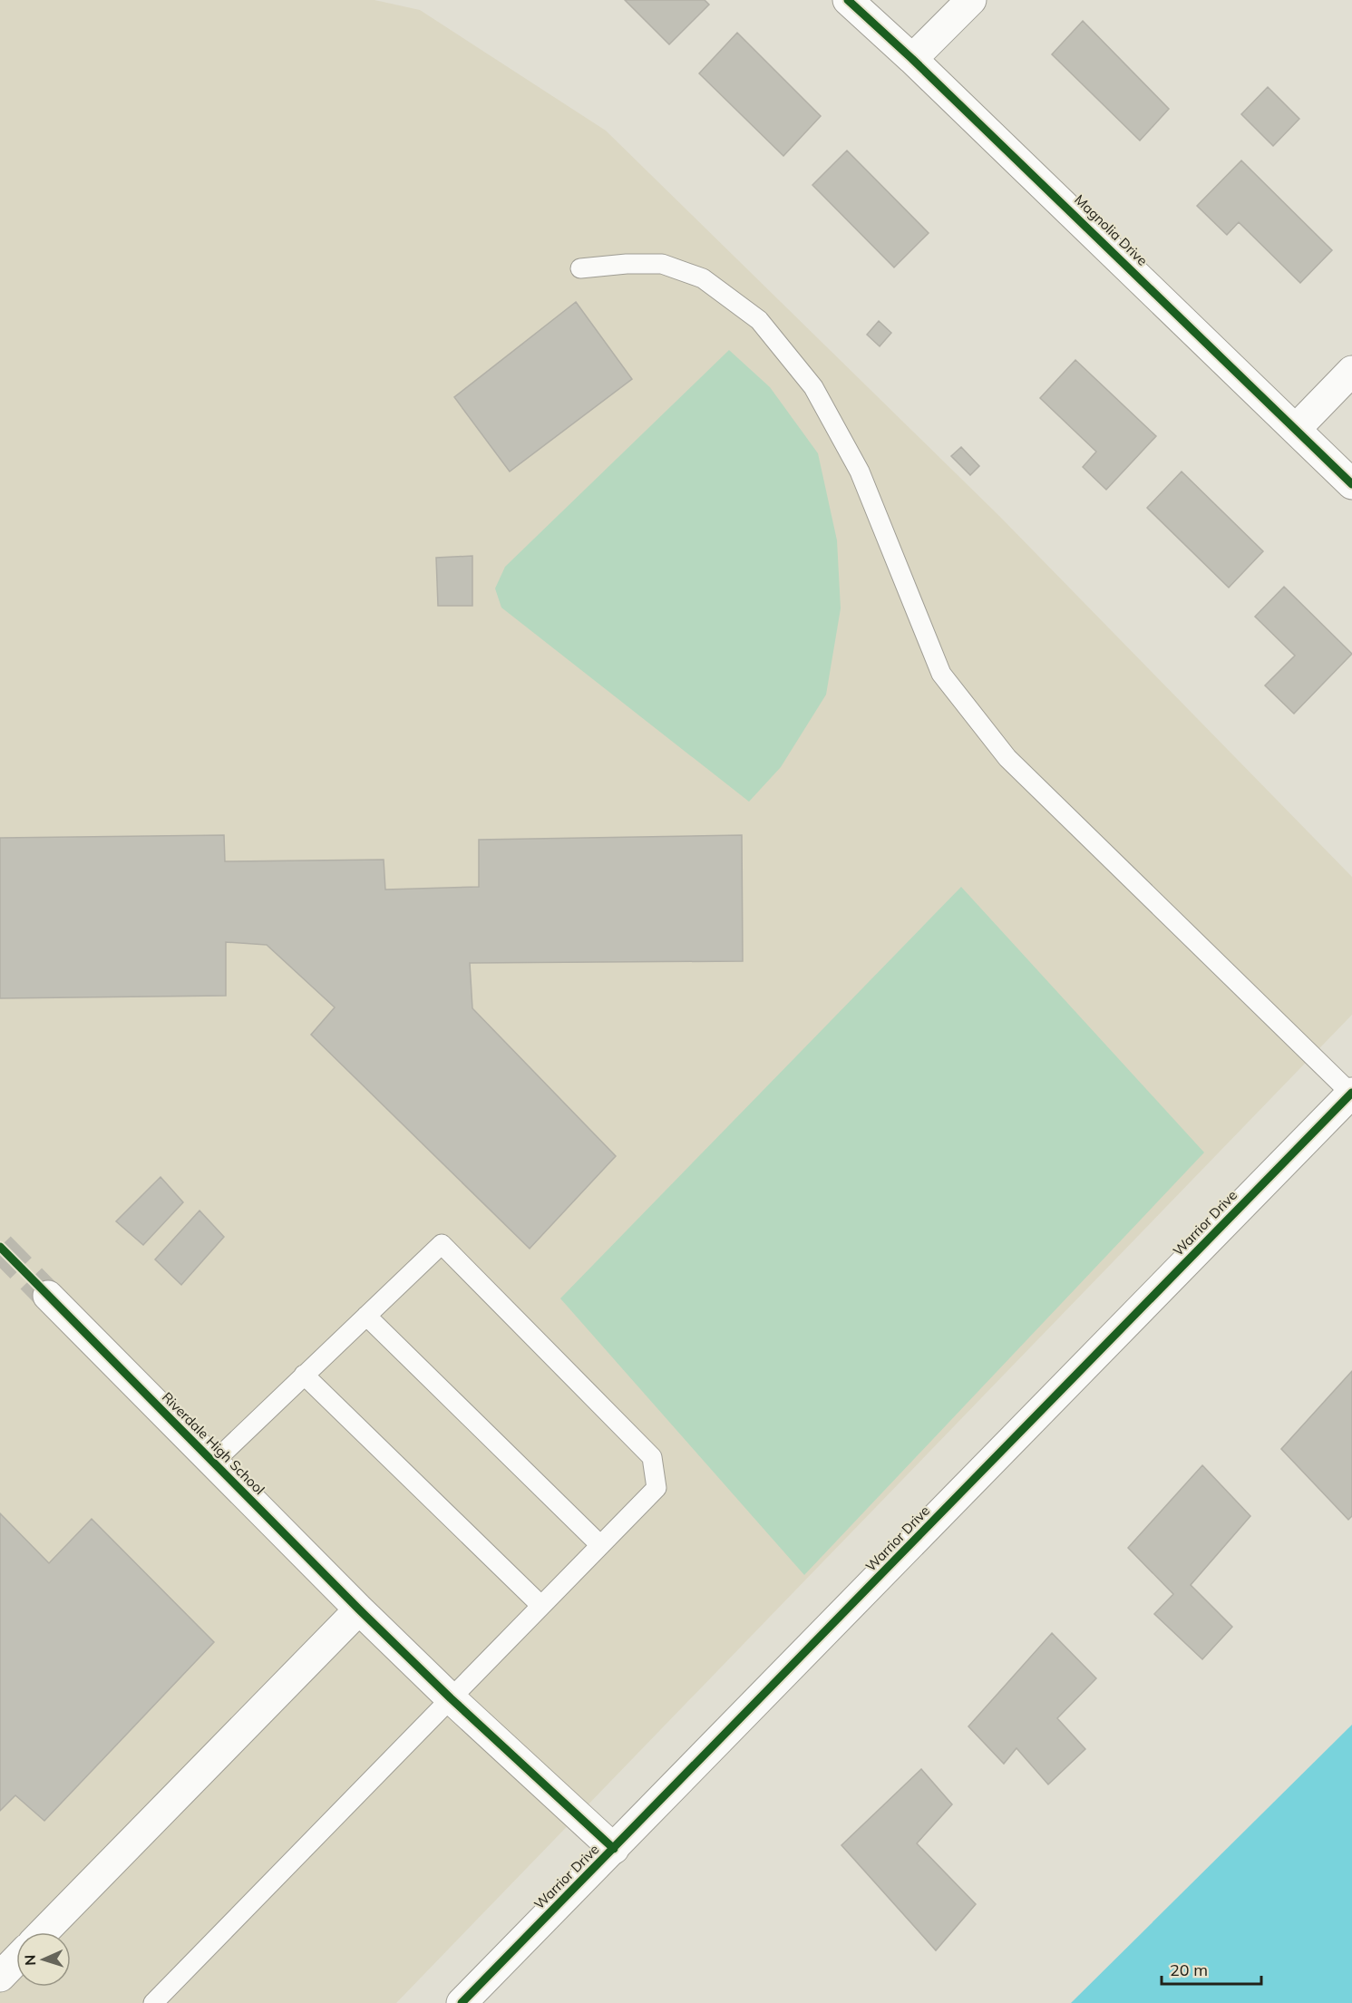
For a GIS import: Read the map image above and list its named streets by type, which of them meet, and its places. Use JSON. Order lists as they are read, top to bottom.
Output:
{
  "streets": {
    "street": ["Magnolia Drive", "Warrior Drive", "Riverdale High School"]
  },
  "crossings": [
    ["Warrior Drive", "Riverdale High School"]
  ],
  "scale_bar": "20 m",
  "north": "left"
}
